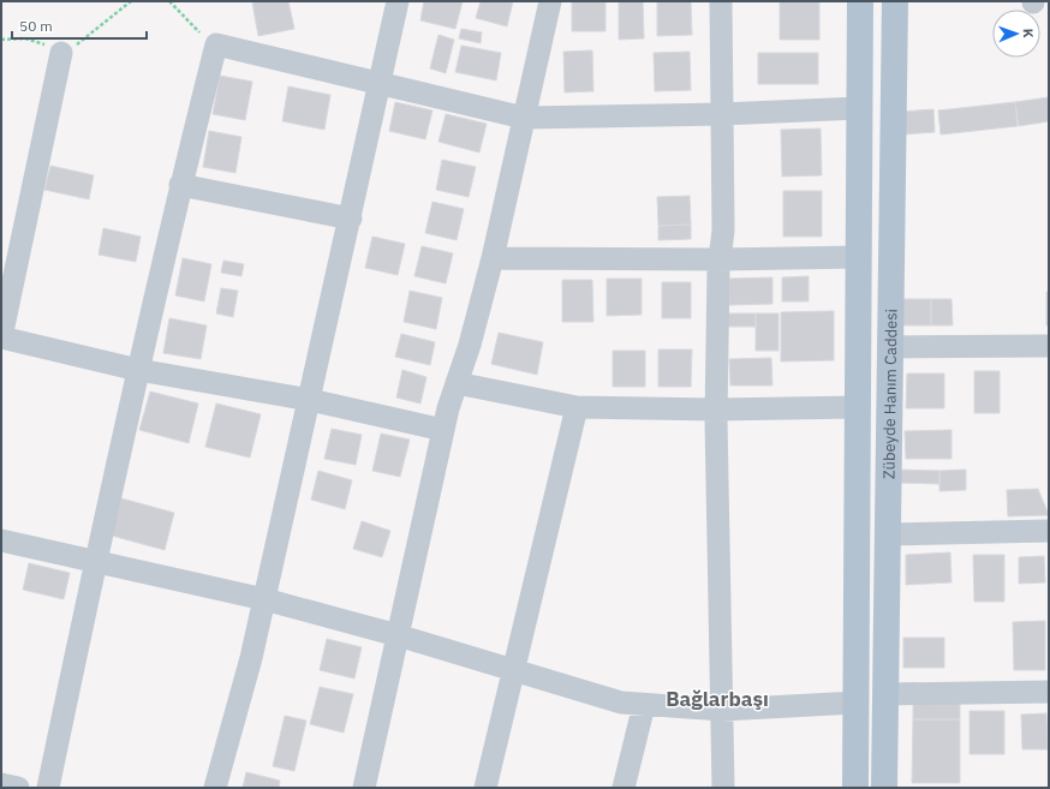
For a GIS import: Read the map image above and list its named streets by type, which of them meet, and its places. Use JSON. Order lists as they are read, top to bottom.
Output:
{
  "streets": {
    "main road": ["Zübeyde Hanım Caddesi"]
  },
  "districts": ["Bağlarbaşı"],
  "scale_bar": "50 m",
  "north": "right"
}
